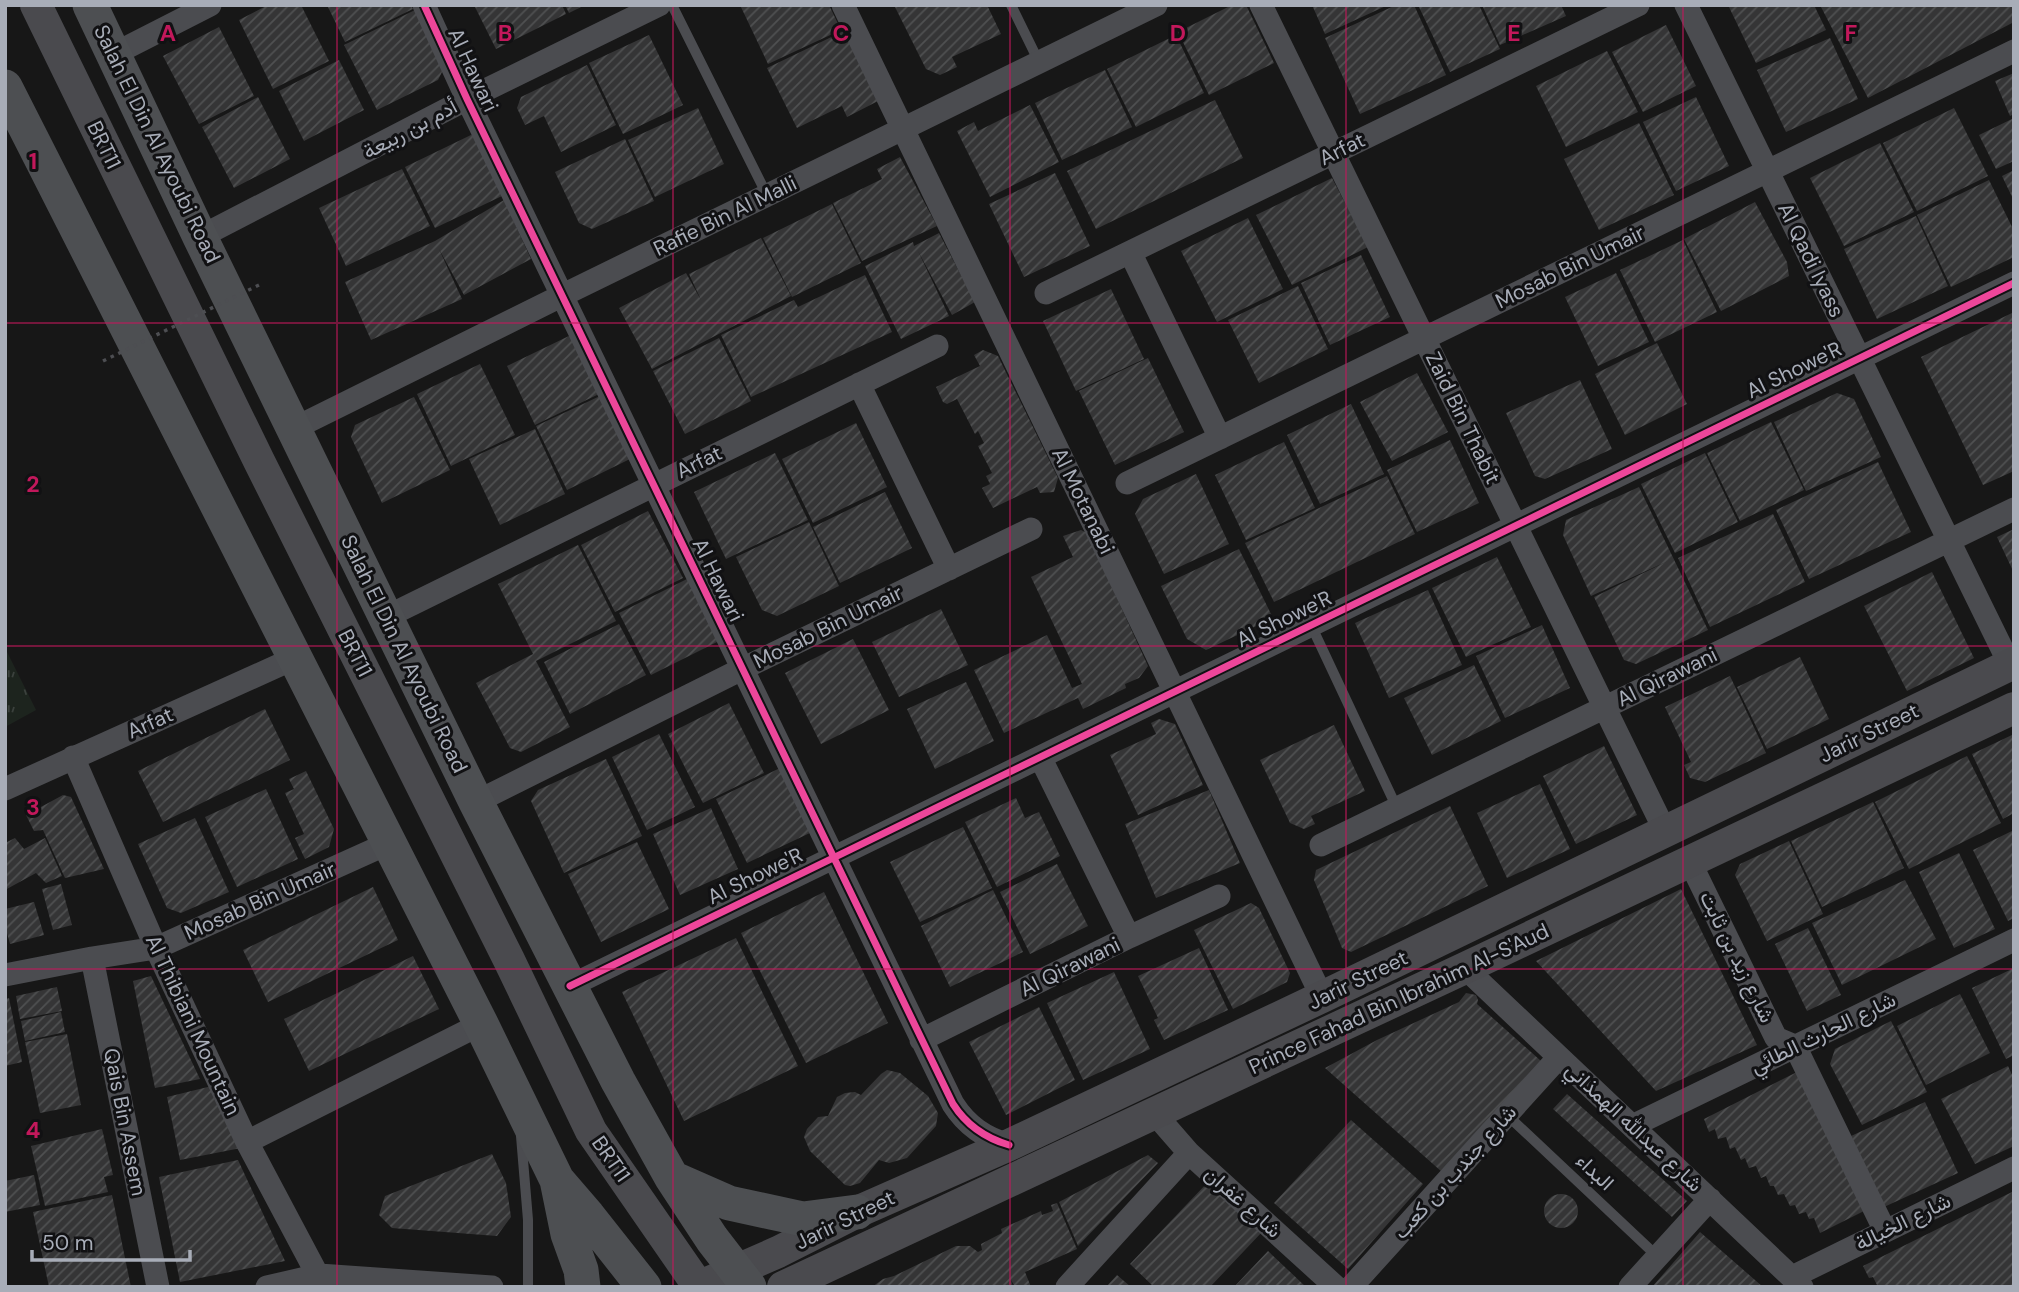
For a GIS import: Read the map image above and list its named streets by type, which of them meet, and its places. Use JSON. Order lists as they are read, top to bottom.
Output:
{
  "streets": {
    "main road": [
      "Salah El Din Al Ayoubi Road",
      "BRT11",
      "Jarir Street",
      "Prince Fahad Bin Ibrahim Al-S'Aud"
    ],
    "street": [
      "Al Hawari",
      "أدم بن ربيعة",
      "Arfat",
      "Rafie Bin Al Malli",
      "Al Qadi Iyass",
      "Mosab Bin Umair",
      "Al Showe'R",
      "Zaid Bin Thabit",
      "Al Motanabi",
      "Al Qirawani",
      "شارع زيد بن ثابت",
      "Al Thibiani Mountain",
      "شارع الحارث الطائي",
      "Qais Bin Assem",
      "شارع عبدالله الهمذاني",
      "شارع جندب بن كعب",
      "شارع غفران",
      "شارع الخيالة"
    ],
    "lane": ["البداء"]
  },
  "crossings": [
    ["Al Hawari", "أدم بن ربيعة"],
    ["Al Hawari", "Arfat"],
    ["Al Hawari", "Rafie Bin Al Malli"],
    ["Al Hawari", "Mosab Bin Umair"],
    ["Al Hawari", "Al Showe'R"],
    ["Al Hawari", "Al Qirawani"],
    ["Al Hawari", "Jarir Street"],
    ["أدم بن ربيعة", "Salah El Din Al Ayoubi Road"],
    ["Salah El Din Al Ayoubi Road", "Arfat"],
    ["Salah El Din Al Ayoubi Road", "Rafie Bin Al Malli"],
    ["Salah El Din Al Ayoubi Road", "Mosab Bin Umair"],
    ["Salah El Din Al Ayoubi Road", "Al Showe'R"],
    ["Salah El Din Al Ayoubi Road", "Jarir Street"],
    ["BRT11", "Jarir Street"],
    ["Arfat", "Zaid Bin Thabit"],
    ["Arfat", "Al Thibiani Mountain"],
    ["Rafie Bin Al Malli", "Al Motanabi"],
    ["Al Qadi Iyass", "Mosab Bin Umair"],
    ["Al Qadi Iyass", "Al Showe'R"],
    ["Al Qadi Iyass", "Al Qirawani"],
    ["Al Qadi Iyass", "Jarir Street"],
    ["Mosab Bin Umair", "Zaid Bin Thabit"],
    ["Mosab Bin Umair", "Al Thibiani Mountain"],
    ["Mosab Bin Umair", "Qais Bin Assem"],
    ["Al Showe'R", "Zaid Bin Thabit"],
    ["Al Showe'R", "Al Motanabi"],
    ["Zaid Bin Thabit", "Al Qirawani"],
    ["Zaid Bin Thabit", "Jarir Street"],
    ["Al Motanabi", "Jarir Street"],
    ["شارع زيد بن ثابت", "Prince Fahad Bin Ibrahim Al-S'Aud"],
    ["شارع زيد بن ثابت", "شارع الحارث الطائي"],
    ["شارع زيد بن ثابت", "شارع الخيالة"],
    ["Prince Fahad Bin Ibrahim Al-S'Aud", "شارع عبدالله الهمذاني"],
    ["Prince Fahad Bin Ibrahim Al-S'Aud", "شارع غفران"],
    ["شارع الحارث الطائي", "شارع عبدالله الهمذاني"],
    ["شارع عبدالله الهمذاني", "شارع جندب بن كعب"],
    ["شارع عبدالله الهمذاني", "شارع الخيالة"],
    ["شارع جندب بن كعب", "البداء"]
  ],
  "scale_bar": "50 m",
  "grid": {
    "columns": [
      "A",
      "B",
      "C",
      "D",
      "E",
      "F"
    ],
    "rows": [
      "1",
      "2",
      "3",
      "4"
    ]
  }
}
